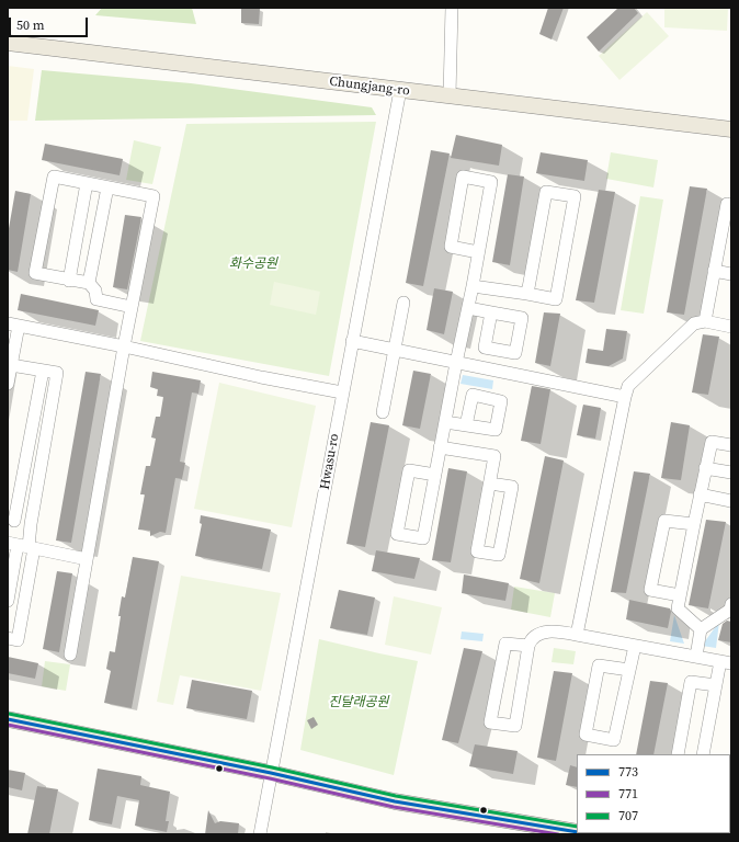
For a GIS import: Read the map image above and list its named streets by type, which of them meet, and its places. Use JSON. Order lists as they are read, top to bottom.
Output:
{
  "streets": {
    "main road": ["Chungjang-ro"],
    "street": ["Hwasu-ro"]
  },
  "crossings": [
    ["Chungjang-ro", "Hwasu-ro"]
  ],
  "parks": ["화수공원", "진달래공원"],
  "lines": ["transit line 707", "transit line 773", "transit line 771"],
  "legend": ["773", "771", "707"],
  "scale_bar": "50 m"
}
